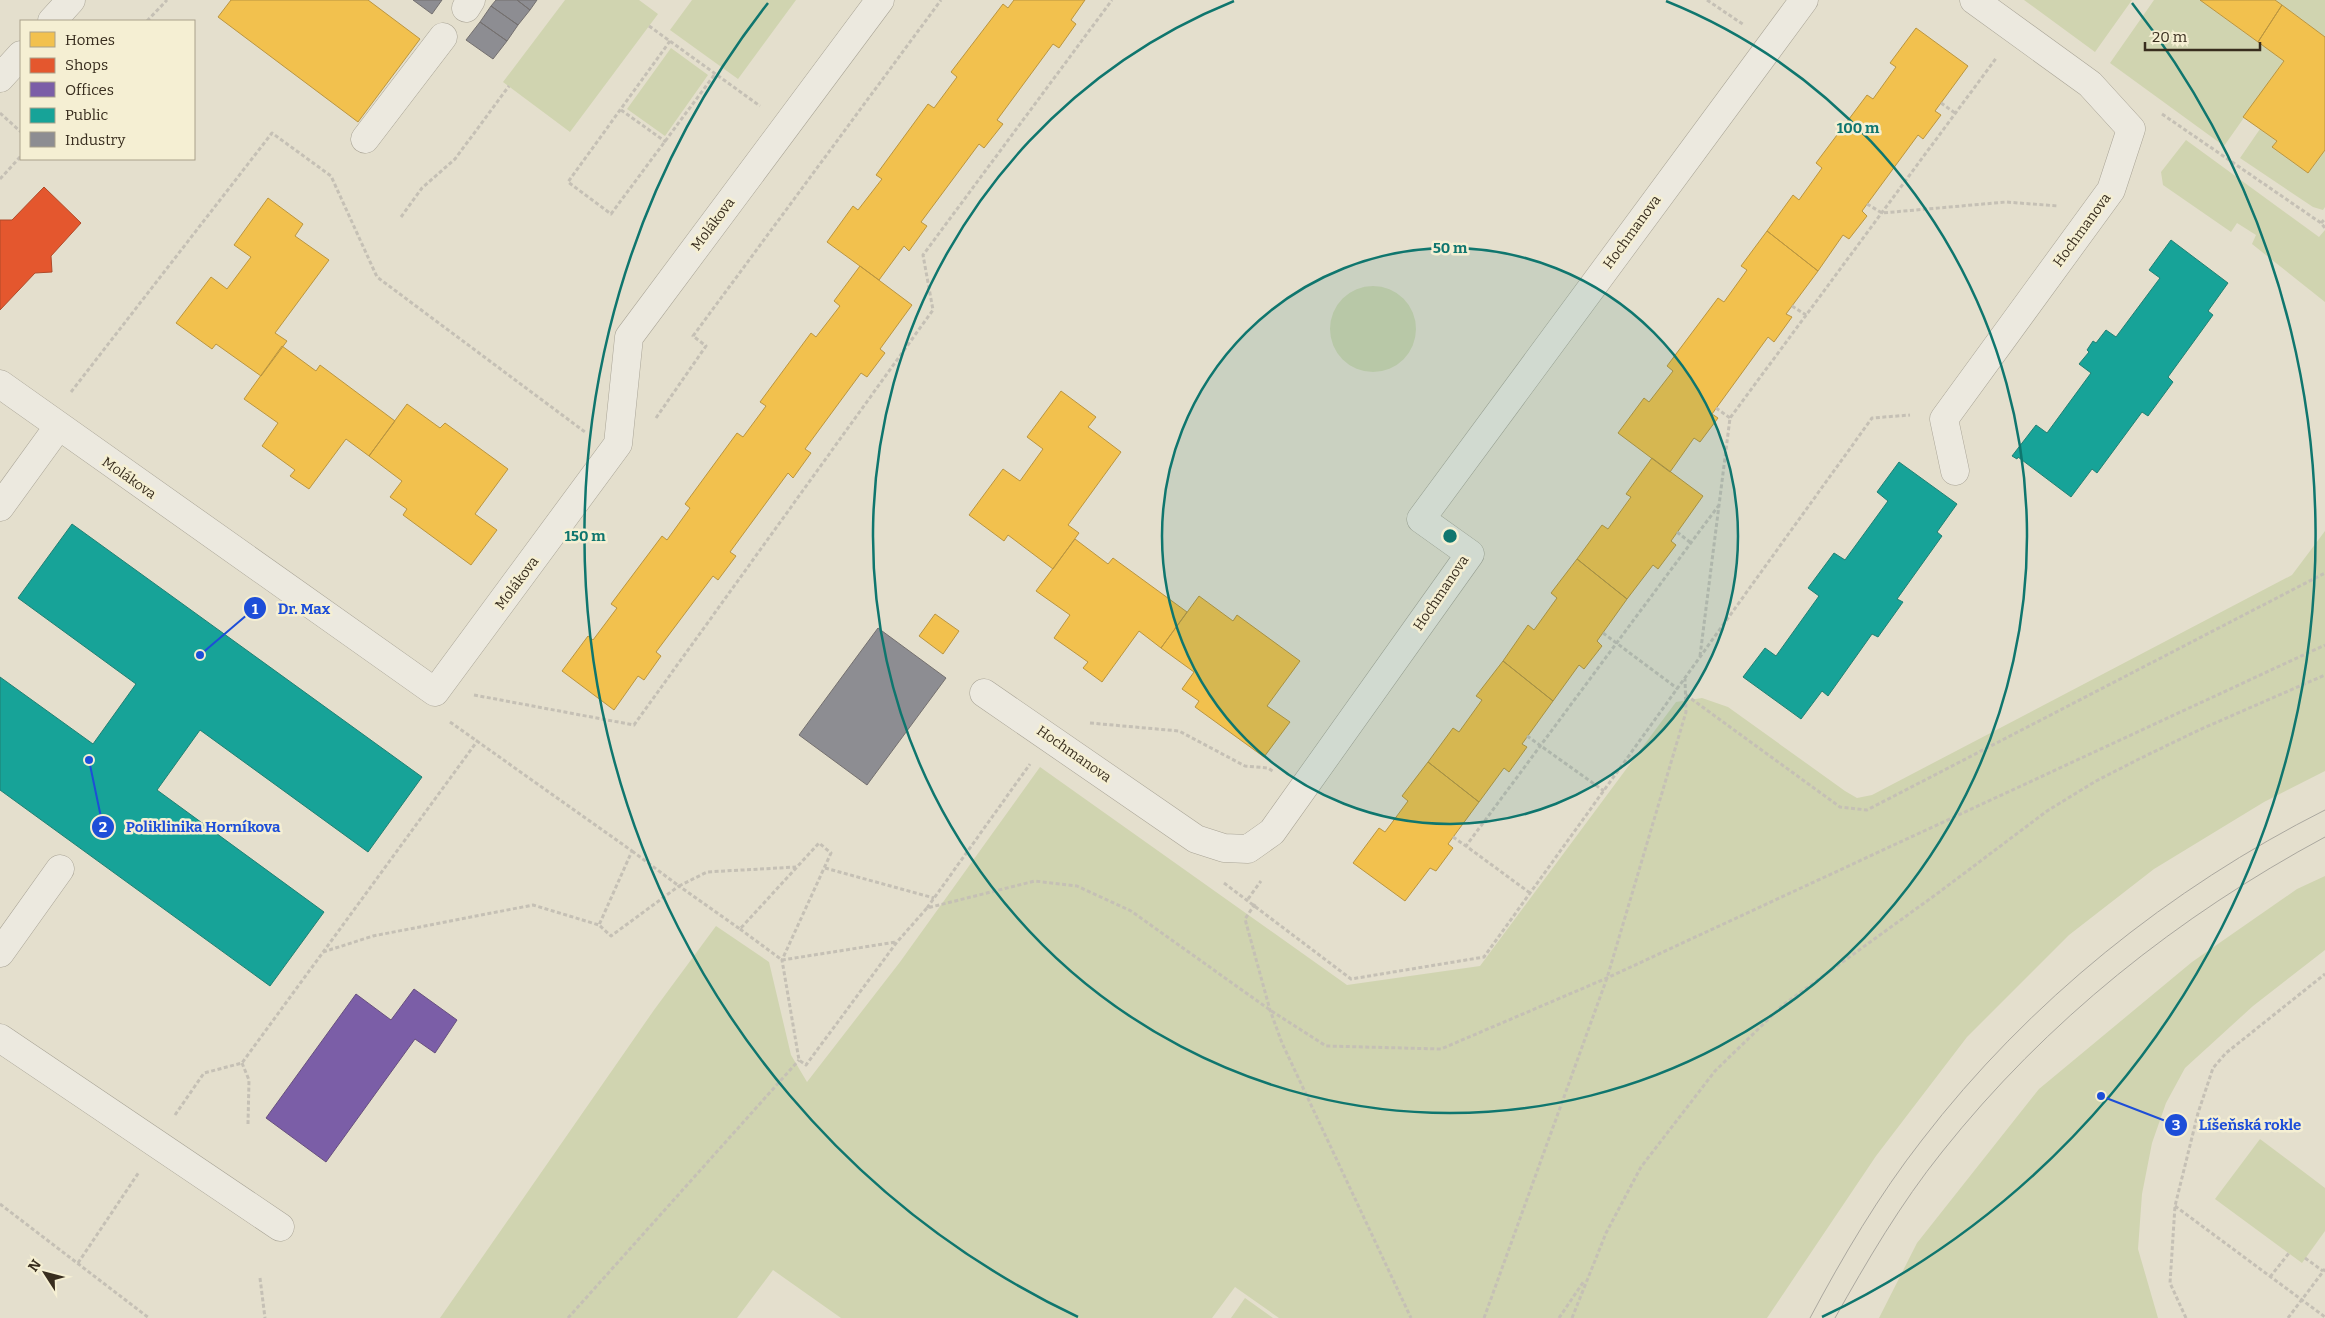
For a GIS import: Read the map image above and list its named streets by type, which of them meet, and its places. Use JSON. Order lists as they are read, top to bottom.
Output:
{
  "streets": {
    "street": ["Molákova", "Hochmanova"]
  },
  "places": ["Dr. Max", "Poliklinika Horníkova", "Líšeňská rokle"],
  "legend": [
    "Homes",
    "Shops",
    "Offices",
    "Public",
    "Industry"
  ],
  "scale_bar": "20 m",
  "north": "top left",
  "rings": ["100 m", "50 m", "150 m"]
}
